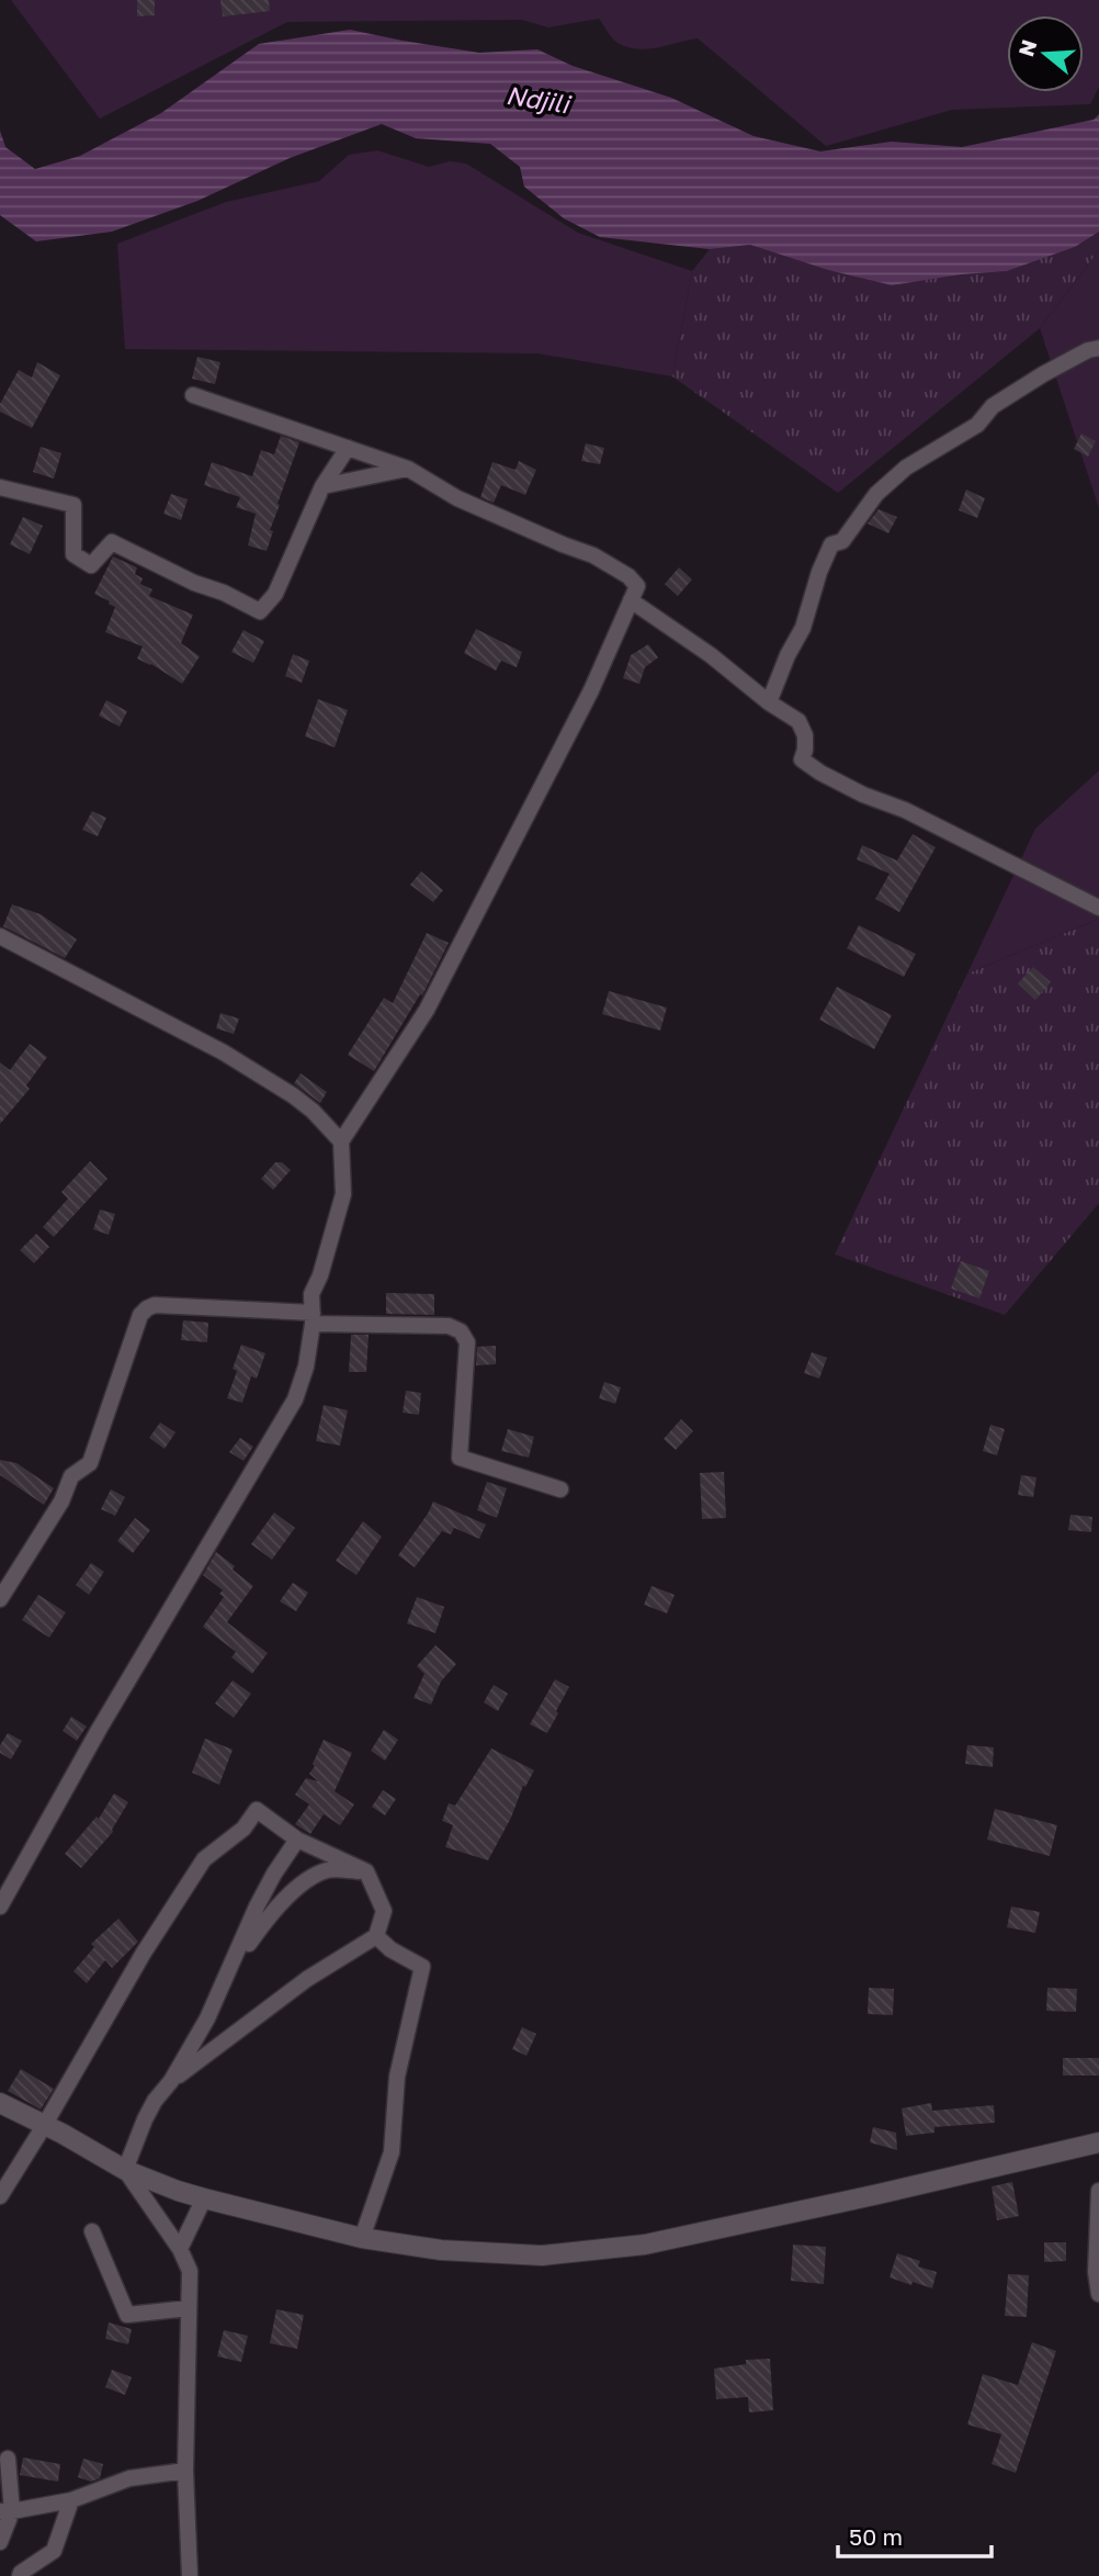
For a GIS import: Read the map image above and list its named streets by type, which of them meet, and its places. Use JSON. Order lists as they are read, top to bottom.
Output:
{
  "water": ["Ndjili"],
  "scale_bar": "50 m",
  "north": "left"
}
